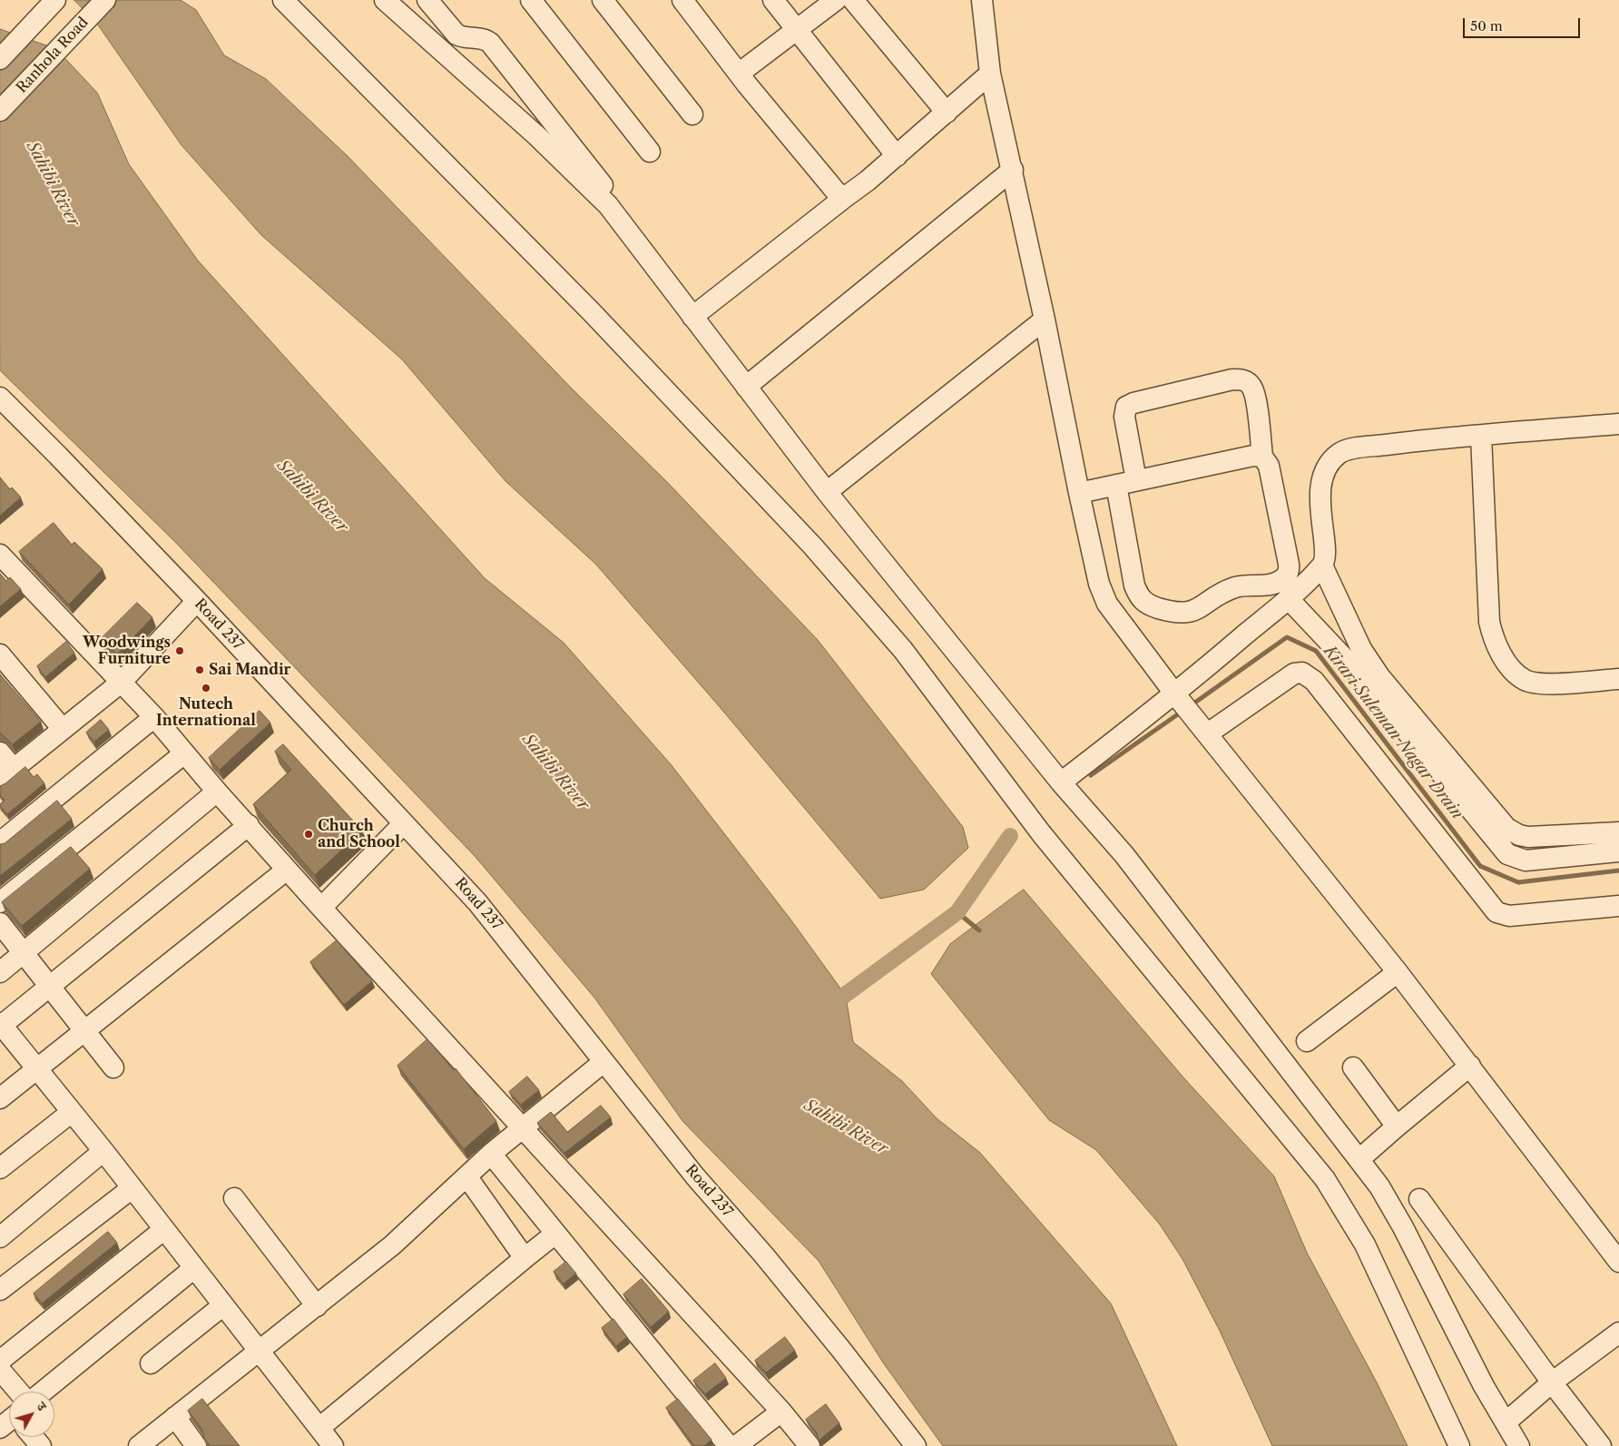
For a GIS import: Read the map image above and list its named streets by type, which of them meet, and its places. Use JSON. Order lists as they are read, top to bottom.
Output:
{
  "streets": {
    "street": ["Ranhola Road", "Road 237"]
  },
  "water": ["Sahibi River", "Kirari Suleman Nagar Drain"],
  "places": [
    "Woodwings Furniture",
    "Sai Mandir",
    "Nutech International",
    "Church and School"
  ],
  "scale_bar": "50 m",
  "north": "top right"
}
